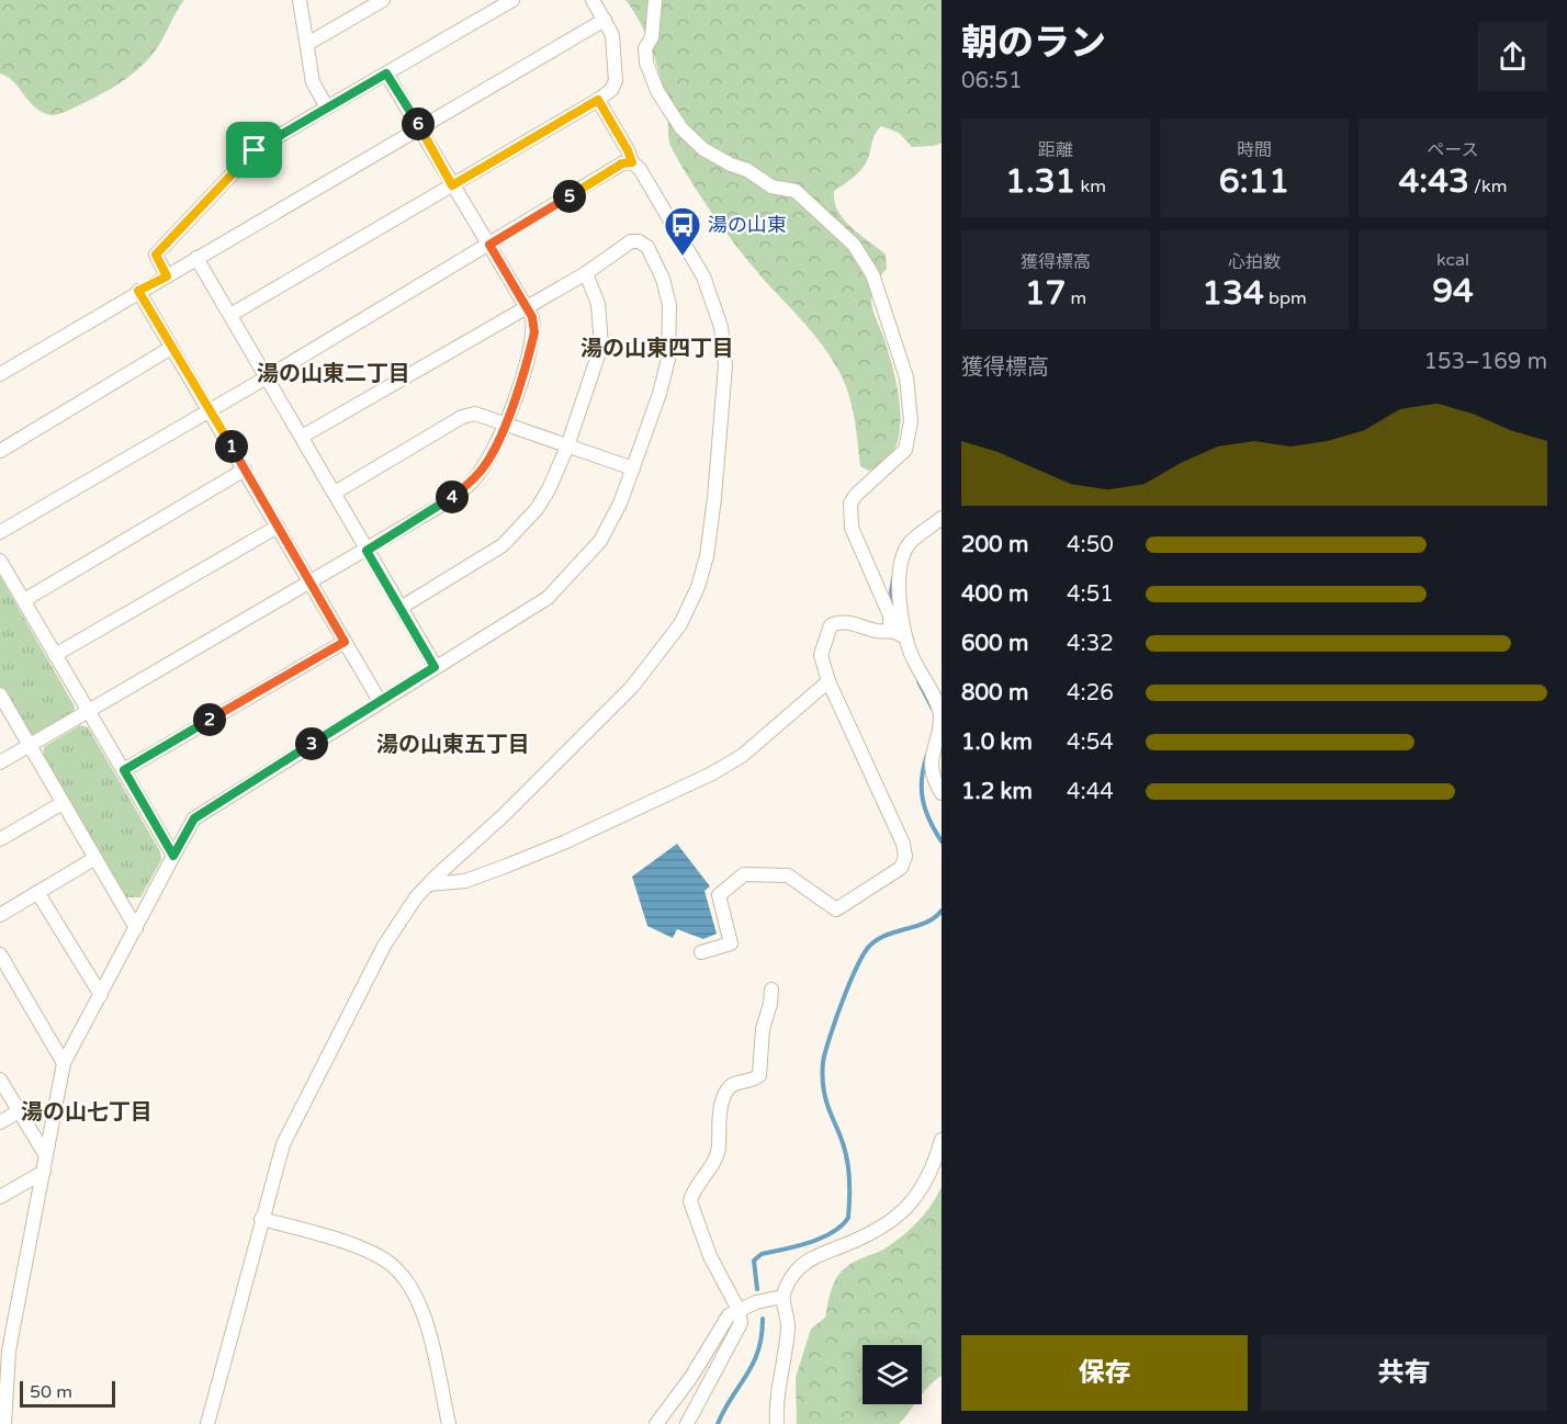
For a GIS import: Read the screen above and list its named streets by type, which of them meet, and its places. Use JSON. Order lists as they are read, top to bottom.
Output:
{
  "districts": [
    "湯の山東四丁目",
    "湯の山東二丁目",
    "湯の山東五丁目",
    "湯の山七丁目"
  ],
  "places": {
    "bus stop": ["湯の山東"]
  },
  "scale_bar": "50 m",
  "page": {
    "heading": ["朝のラン", "06:51"],
    "pins": [
      "6",
      "5",
      "1",
      "4",
      "2",
      "3"
    ],
    "stats": [
      ["距離", "1.31 km"],
      ["時間", "6:11"],
      ["ペース", "4:43 /km"],
      ["獲得標高", "17 m"],
      ["心拍数", "134 bpm"],
      ["kcal", "94"]
    ],
    "chart": ["獲得標高", "153–169 m"],
    "list": [
      {
        "name": "200 m",
        "note": "4:50"
      },
      {
        "name": "400 m",
        "note": "4:51"
      },
      {
        "name": "600 m",
        "note": "4:32"
      },
      {
        "name": "800 m",
        "note": "4:26"
      },
      {
        "name": "1.0 km",
        "note": "4:54"
      },
      {
        "name": "1.2 km",
        "note": "4:44"
      }
    ],
    "buttons": ["保存", "共有"],
    "scale": "50 m"
  }
}
